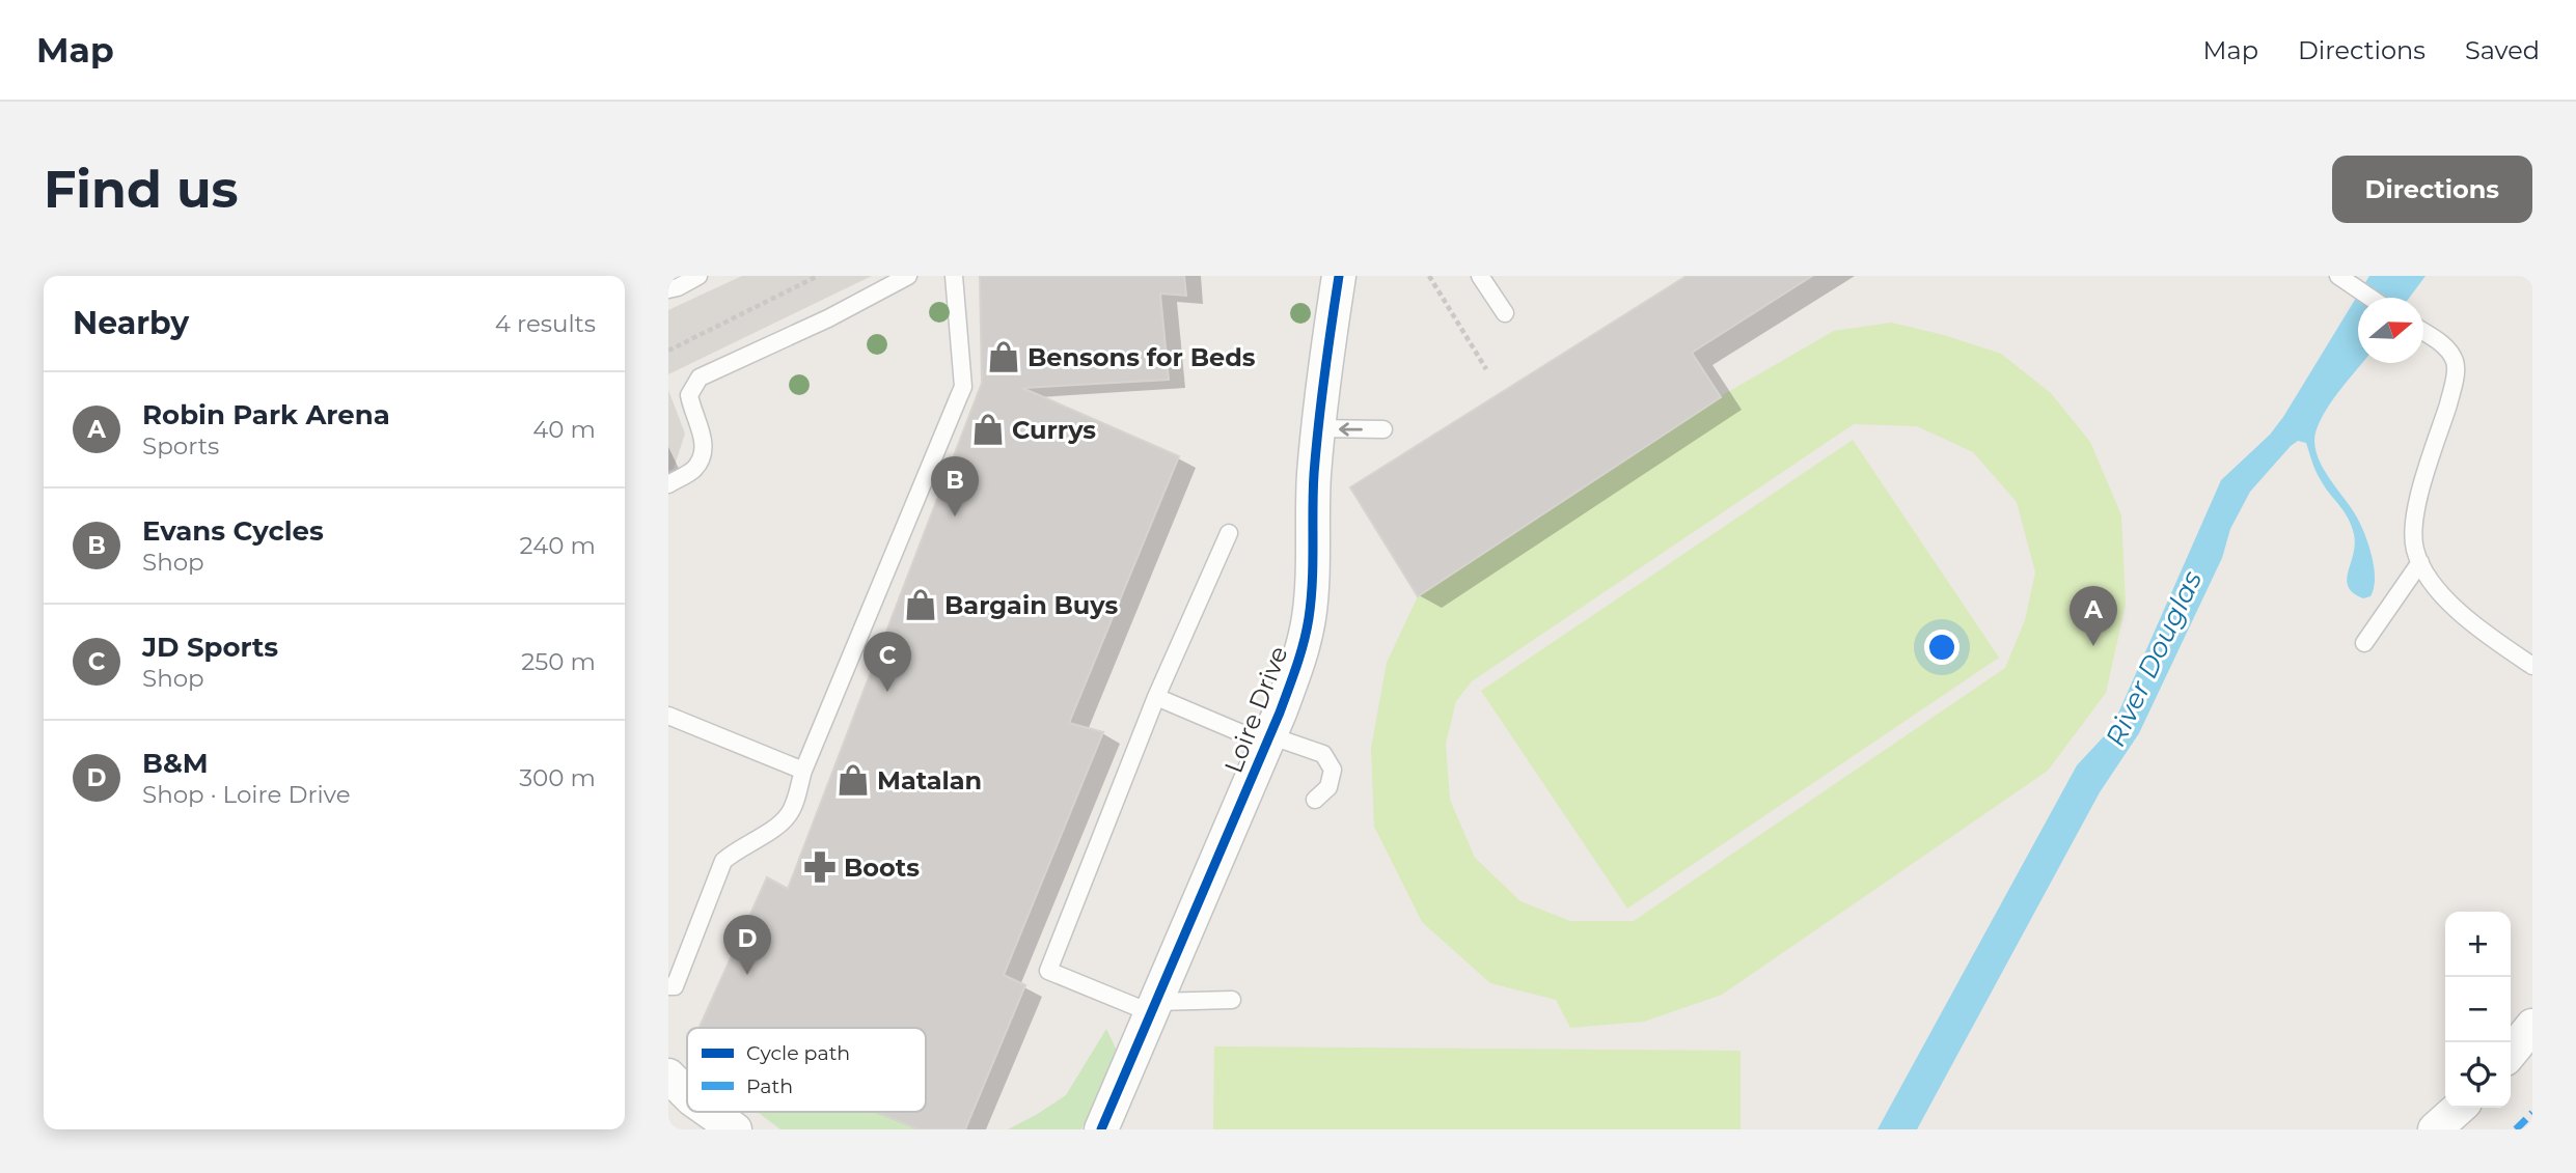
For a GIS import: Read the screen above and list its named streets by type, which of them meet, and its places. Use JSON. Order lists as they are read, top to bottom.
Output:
{
  "streets": {
    "street": ["Loire Drive"]
  },
  "water": ["River Douglas"],
  "places": {
    "shop": [
      "Bensons for Beds",
      "Currys",
      "Bargain Buys",
      "Matalan"
    ],
    "pharmacy": ["Boots"]
  },
  "legend": ["Cycle path", "Path"],
  "north": "right",
  "page": {
    "header": "Map",
    "nav": ["Map", "Directions", "Saved"],
    "buttons": "Directions",
    "title": "Find us",
    "heading": ["Nearby", "4 results"],
    "list": [
      {
        "mark": "A",
        "name": "Robin Park Arena",
        "note": "Sports",
        "value": "40 m"
      },
      {
        "mark": "B",
        "name": "Evans Cycles",
        "note": "Shop",
        "value": "240 m"
      },
      {
        "mark": "C",
        "name": "JD Sports",
        "note": "Shop",
        "value": "250 m"
      },
      {
        "mark": "D",
        "name": "B&M",
        "note": "Shop · Loire Drive",
        "value": "300 m"
      }
    ],
    "pins": [
      "B",
      "A",
      "C",
      "D"
    ],
    "map_buttons": ["+", "−"]
  }
}
